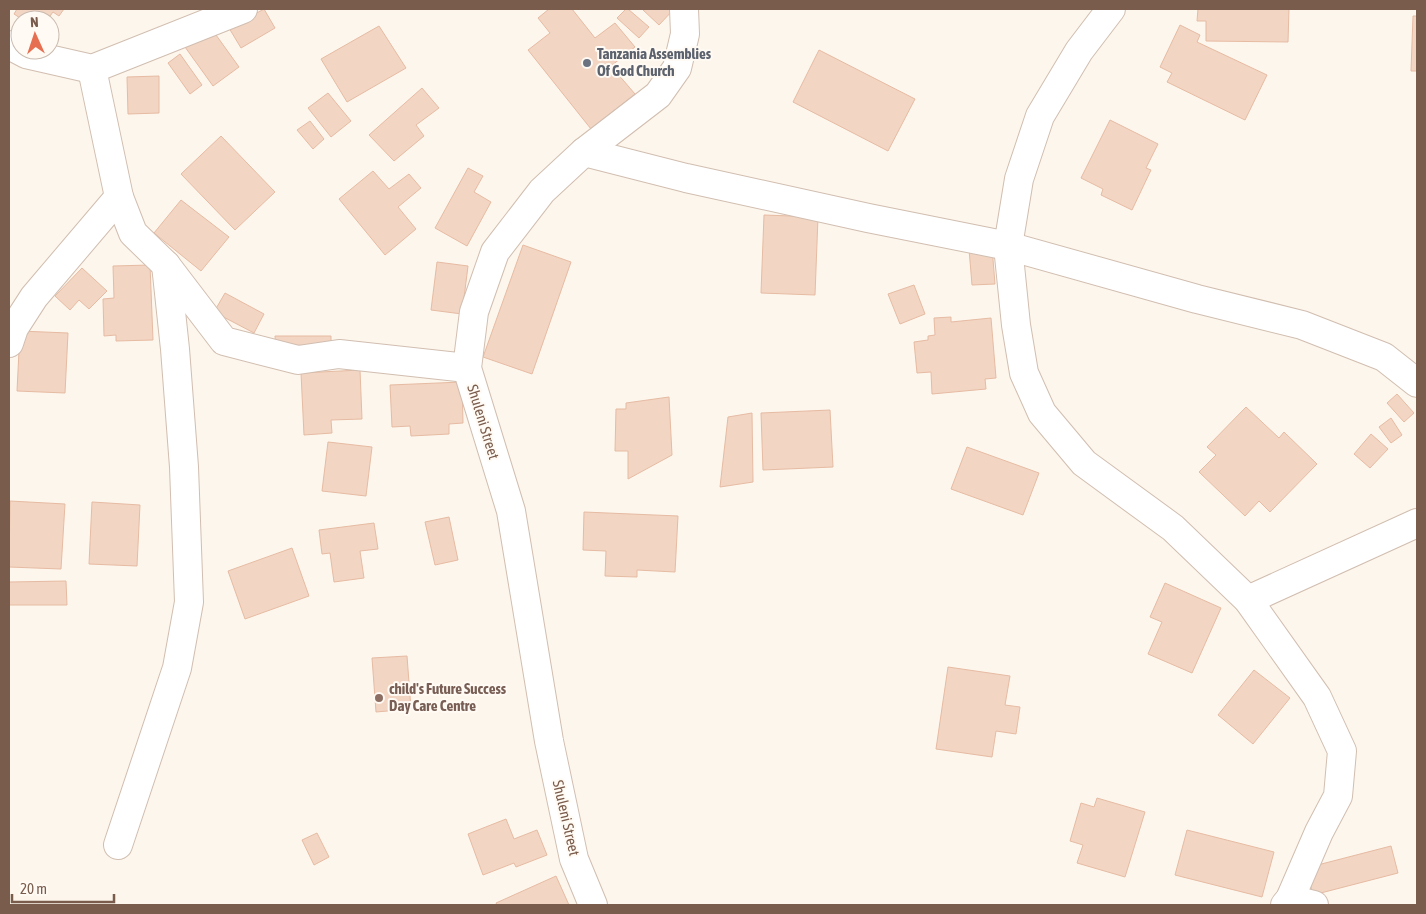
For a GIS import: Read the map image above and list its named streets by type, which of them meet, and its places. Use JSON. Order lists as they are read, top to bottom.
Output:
{
  "streets": {
    "street": ["Shuleni Street"]
  },
  "places": ["Tanzania Assemblies Of God Church", "child's Future Success Day Care Centre"],
  "scale_bar": "20 m",
  "north": "top"
}
